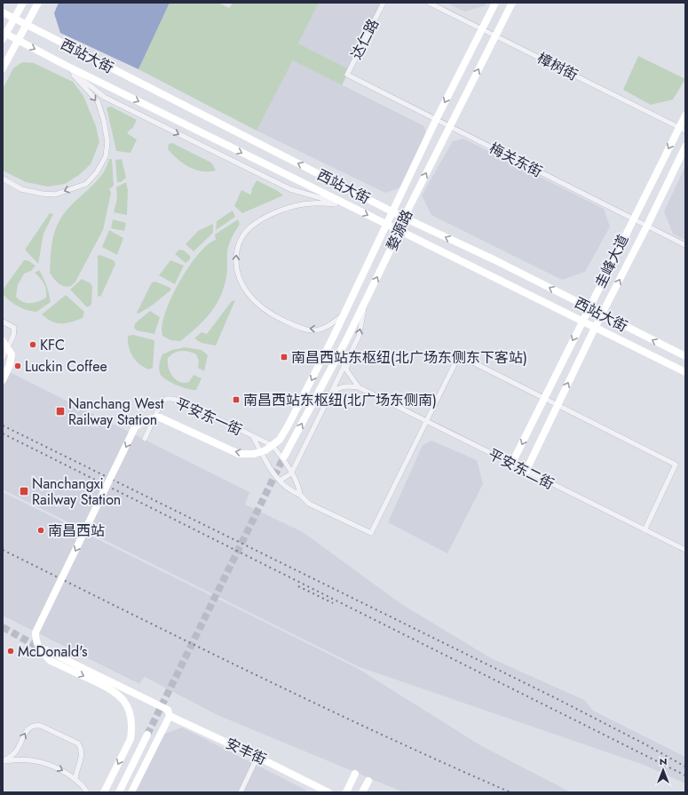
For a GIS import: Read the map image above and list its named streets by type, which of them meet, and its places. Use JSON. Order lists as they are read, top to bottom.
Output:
{
  "streets": {
    "main road": [
      "西站大街",
      "婺源路",
      "圭峰大道",
      "安丰街"
    ],
    "street": [
      "达仁路",
      "樟树街",
      "梅关东街",
      "平安东一街",
      "平安东二街"
    ]
  },
  "crossings": [
    ["达仁路", "梅关东街"],
    ["西站大街", "婺源路"],
    ["西站大街", "圭峰大道"],
    ["樟树街", "婺源路"],
    ["樟树街", "圭峰大道"],
    ["梅关东街", "婺源路"],
    ["梅关东街", "圭峰大道"],
    ["圭峰大道", "平安东二街"]
  ],
  "places": {
    "other": [
      "KFC",
      "Luckin Coffee",
      "南昌西站",
      "McDonald's"
    ],
    "transit": [
      "南昌西站东枢纽(北广场东侧东下客站)",
      "南昌西站东枢纽(北广场东侧南)",
      "Nanchang West Railway Station",
      "Nanchangxi Railway Station"
    ]
  },
  "north": "top"
}
